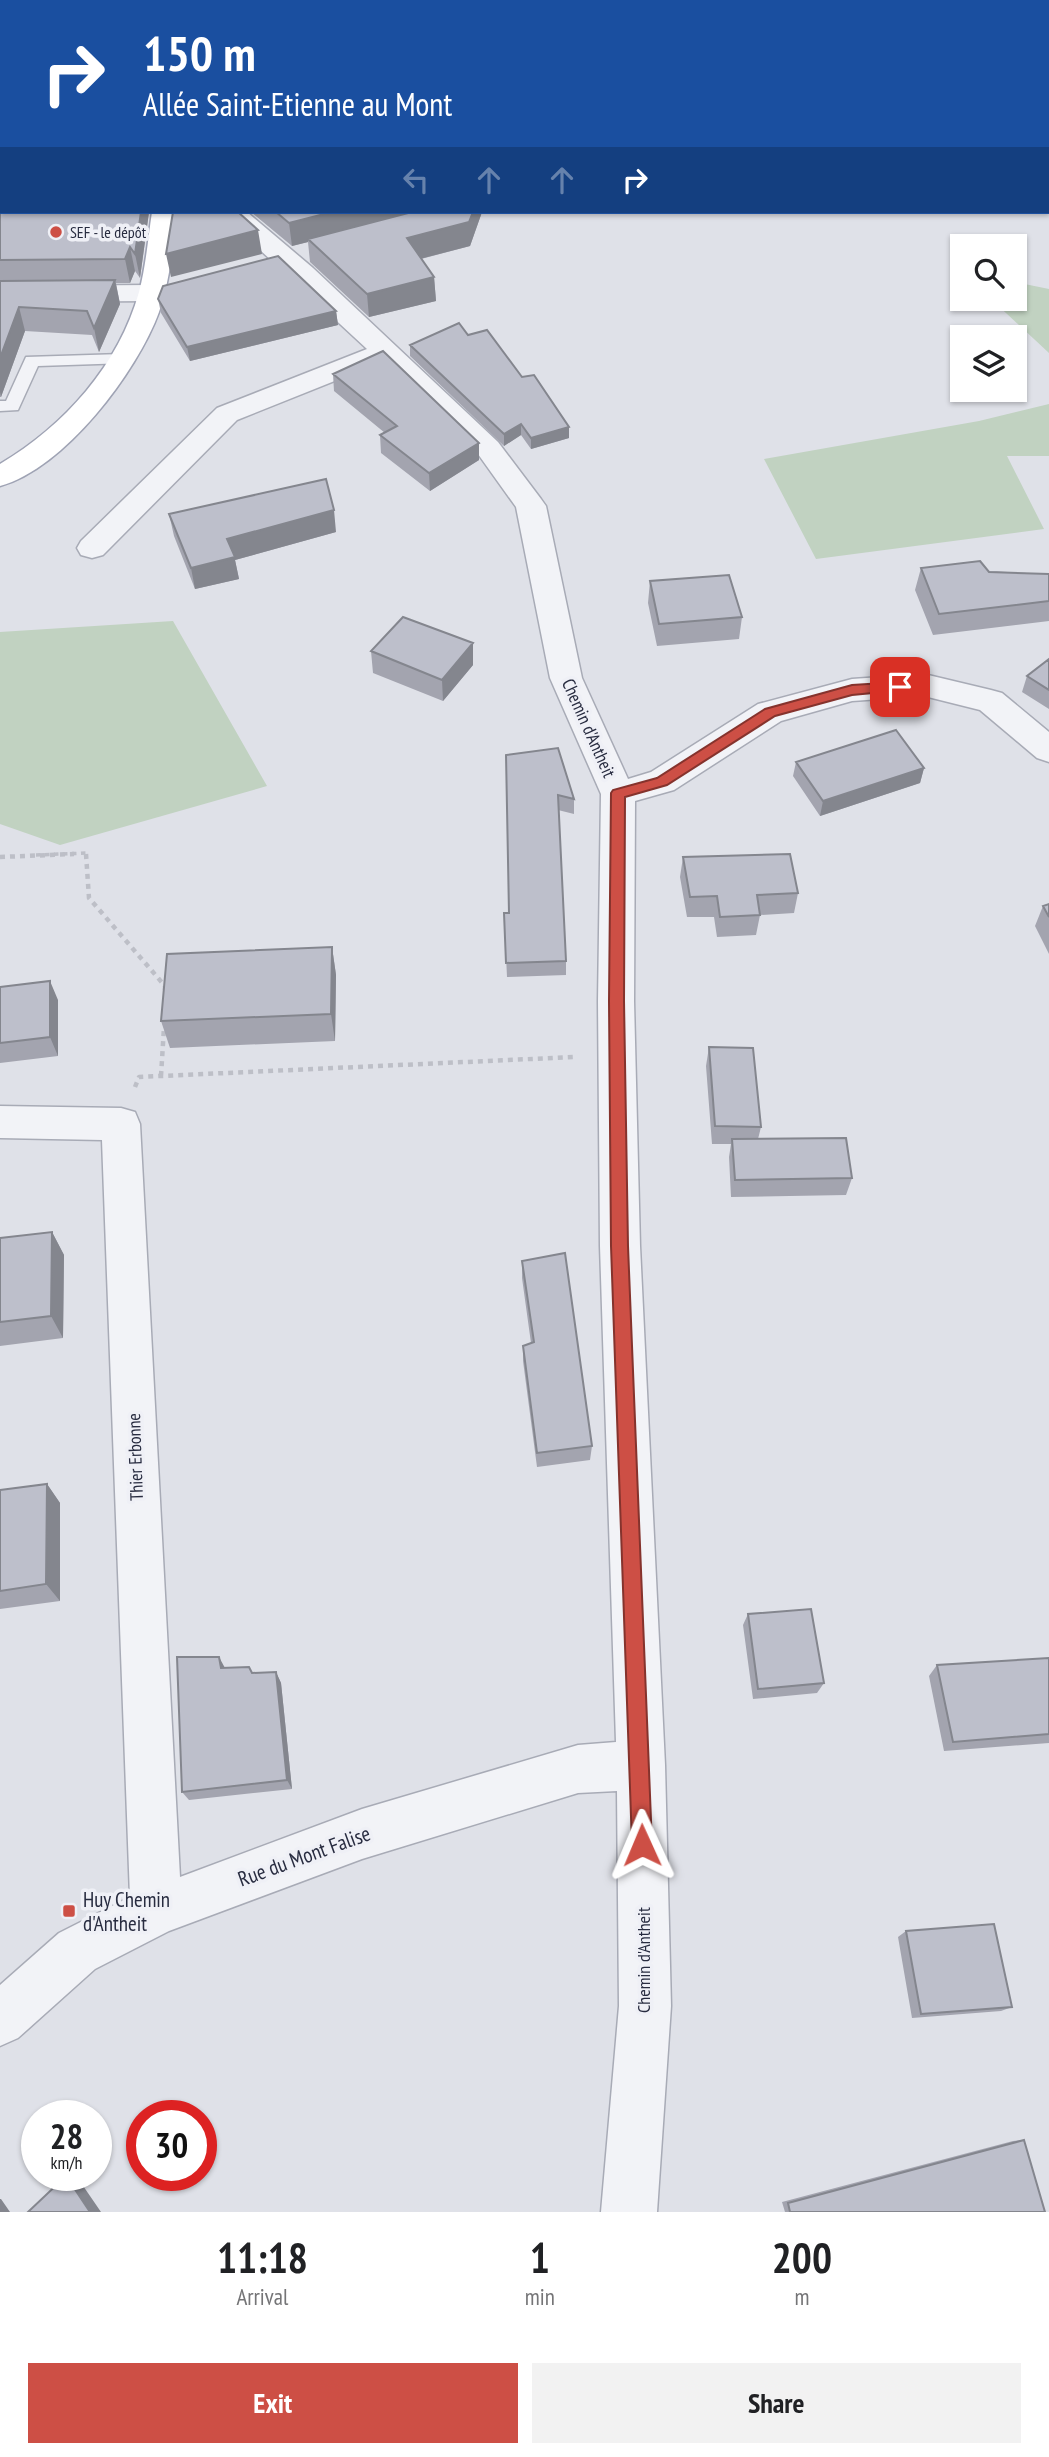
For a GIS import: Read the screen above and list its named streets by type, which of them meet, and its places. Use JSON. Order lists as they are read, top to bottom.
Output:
{
  "streets": {
    "street": ["Chemin d'Antheit", "Thier Erbonne", "Rue du Mont Falise"]
  },
  "crossings": [
    ["Chemin d'Antheit", "Rue du Mont Falise"],
    ["Thier Erbonne", "Rue du Mont Falise"]
  ],
  "places": {
    "other": ["SEF - le dépôt"],
    "transit": ["Huy Chemin d'Antheit"]
  },
  "page": {
    "turn": ["150 m", "Allée Saint-Etienne au Mont"],
    "speed": "28 km/h",
    "limit": "30",
    "eta": [
      "11:18",
      "Arrival",
      "1",
      "min",
      "200",
      "m"
    ],
    "buttons": ["Exit", "Share"]
  }
}
